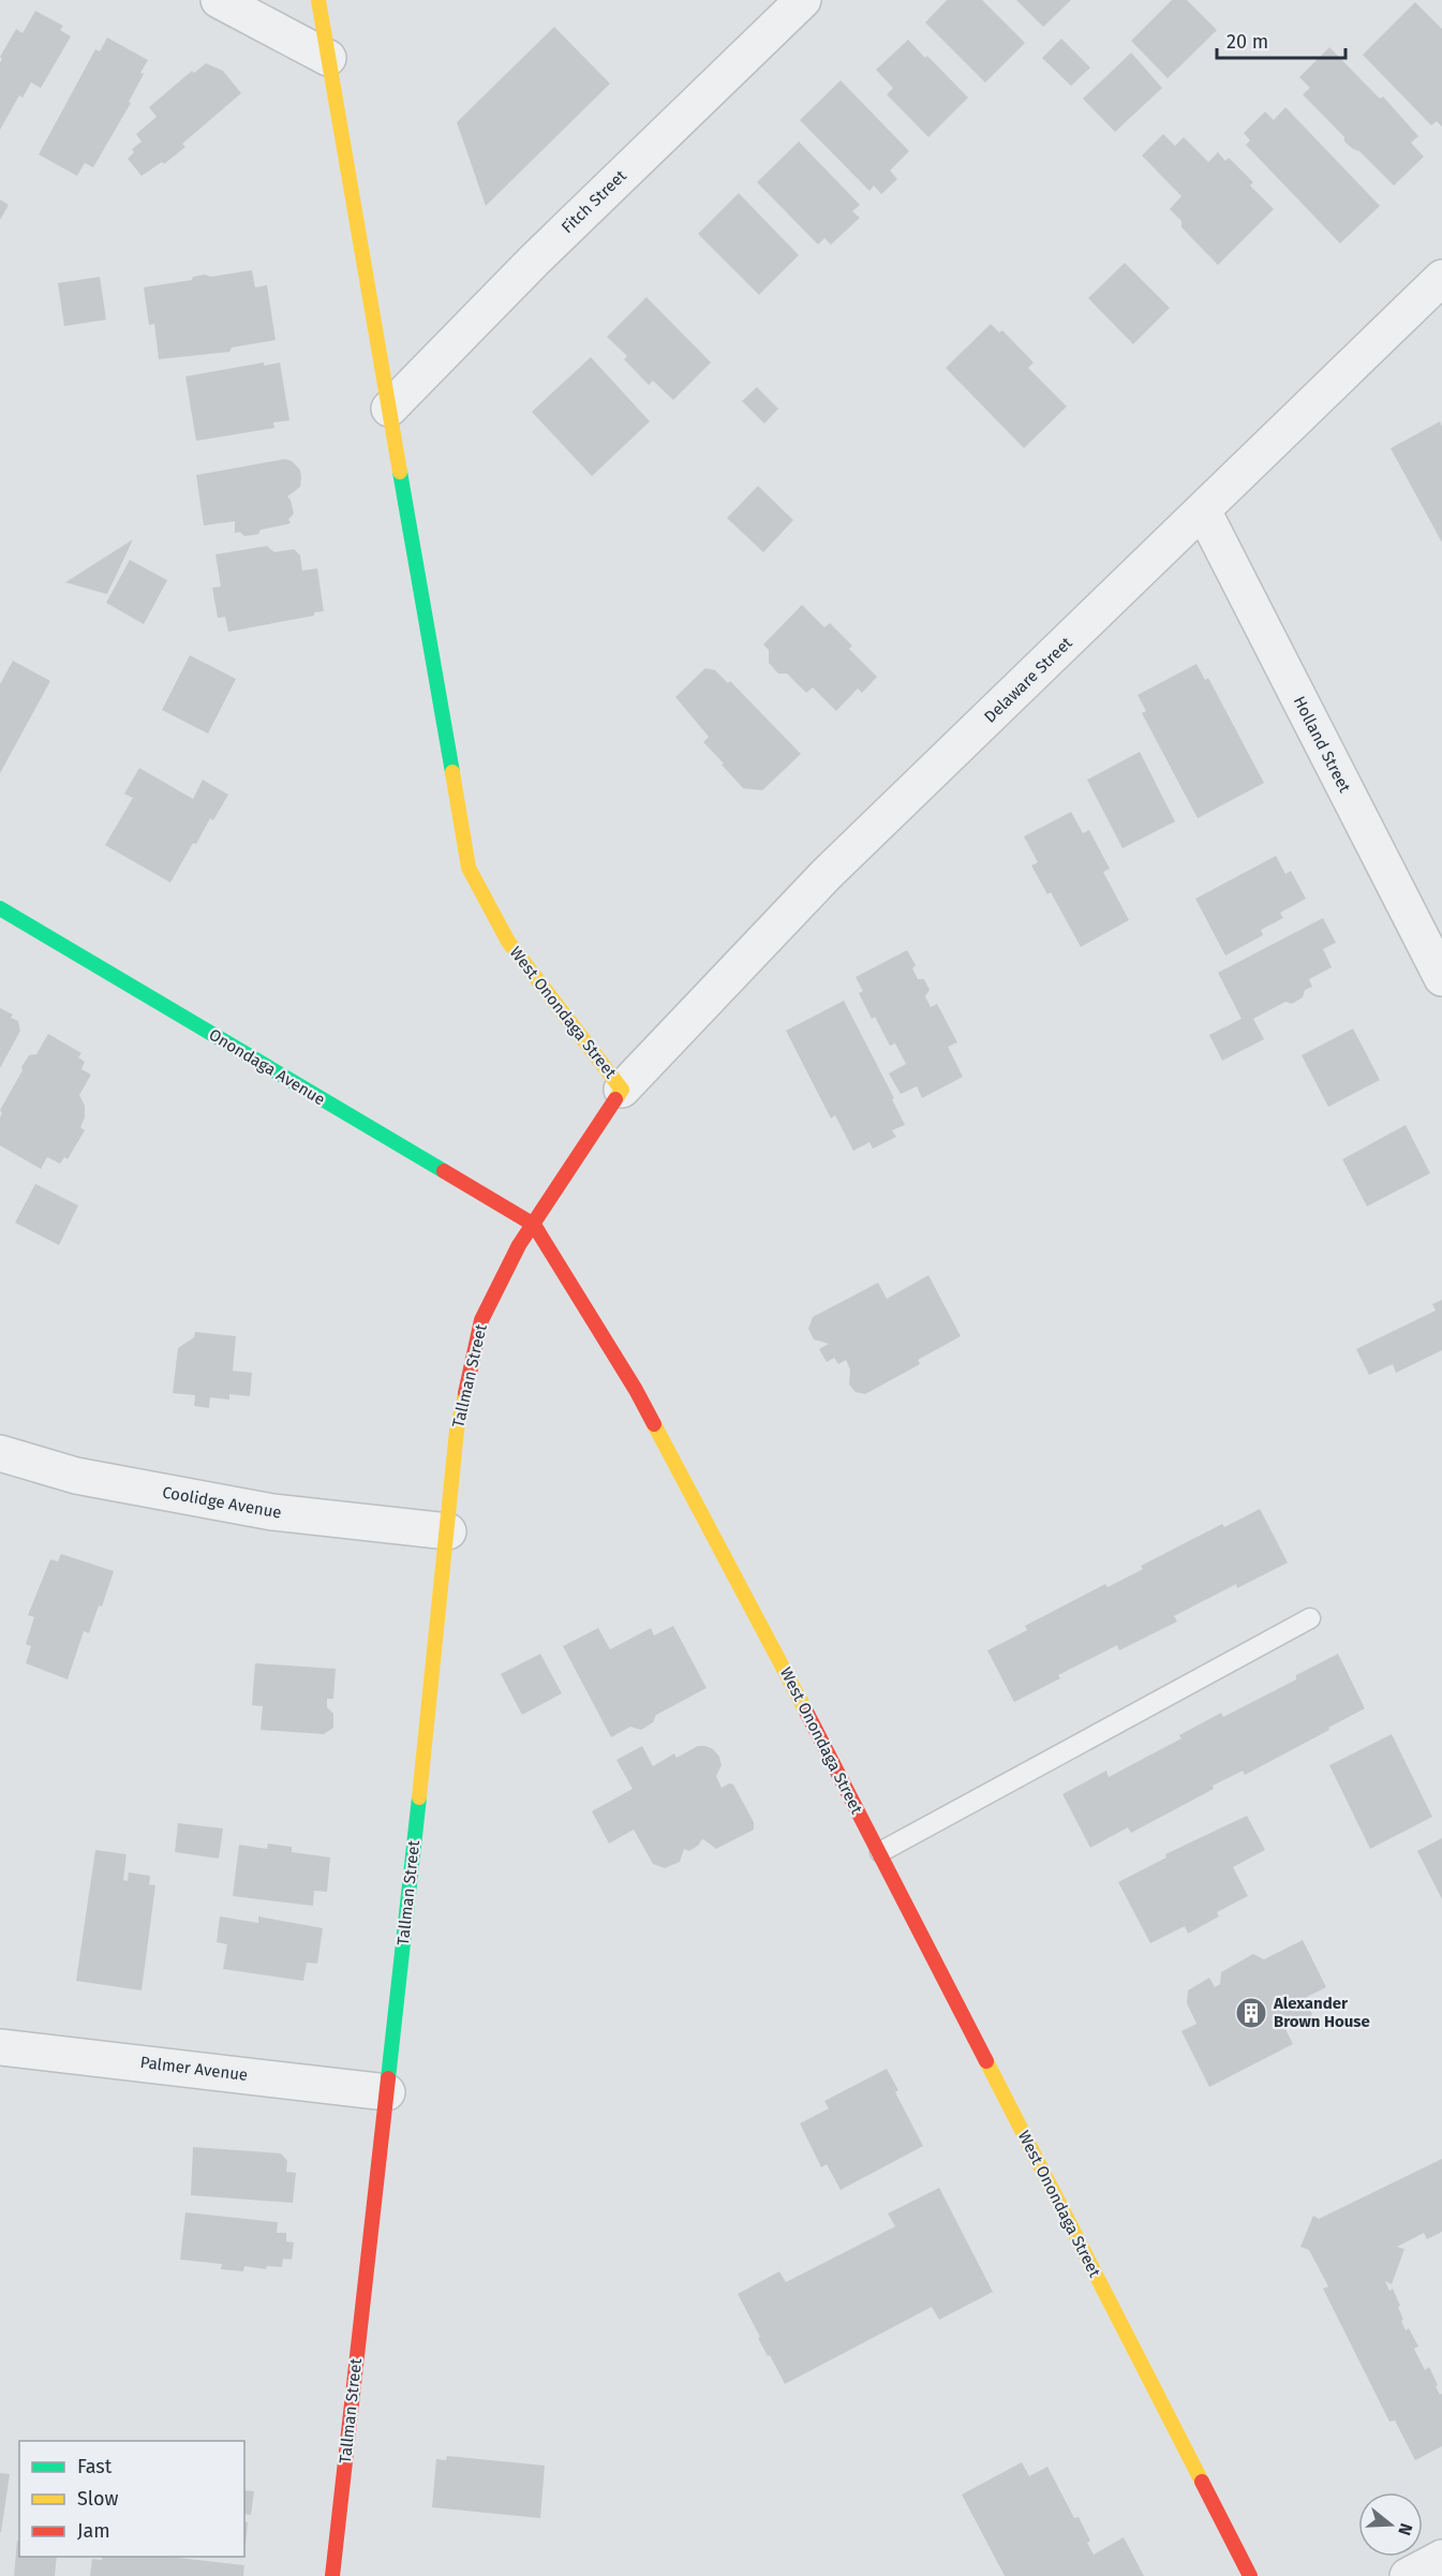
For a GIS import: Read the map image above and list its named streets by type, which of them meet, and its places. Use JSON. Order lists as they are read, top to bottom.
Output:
{
  "streets": {
    "street": [
      "Fitch Street",
      "Delaware Street",
      "Holland Street",
      "West Onondaga Street",
      "Onondaga Avenue",
      "Tallman Street",
      "Coolidge Avenue",
      "Palmer Avenue"
    ]
  },
  "crossings": [
    ["Fitch Street", "West Onondaga Street"],
    ["Delaware Street", "Holland Street"],
    ["Delaware Street", "West Onondaga Street"],
    ["West Onondaga Street", "Onondaga Avenue"],
    ["West Onondaga Street", "Tallman Street"],
    ["Onondaga Avenue", "Tallman Street"],
    ["Tallman Street", "Coolidge Avenue"],
    ["Tallman Street", "Palmer Avenue"]
  ],
  "places": {
    "building": ["Alexander Brown House"]
  },
  "legend": ["Fast", "Slow", "Jam"],
  "scale_bar": "20 m",
  "north": "right"
}
